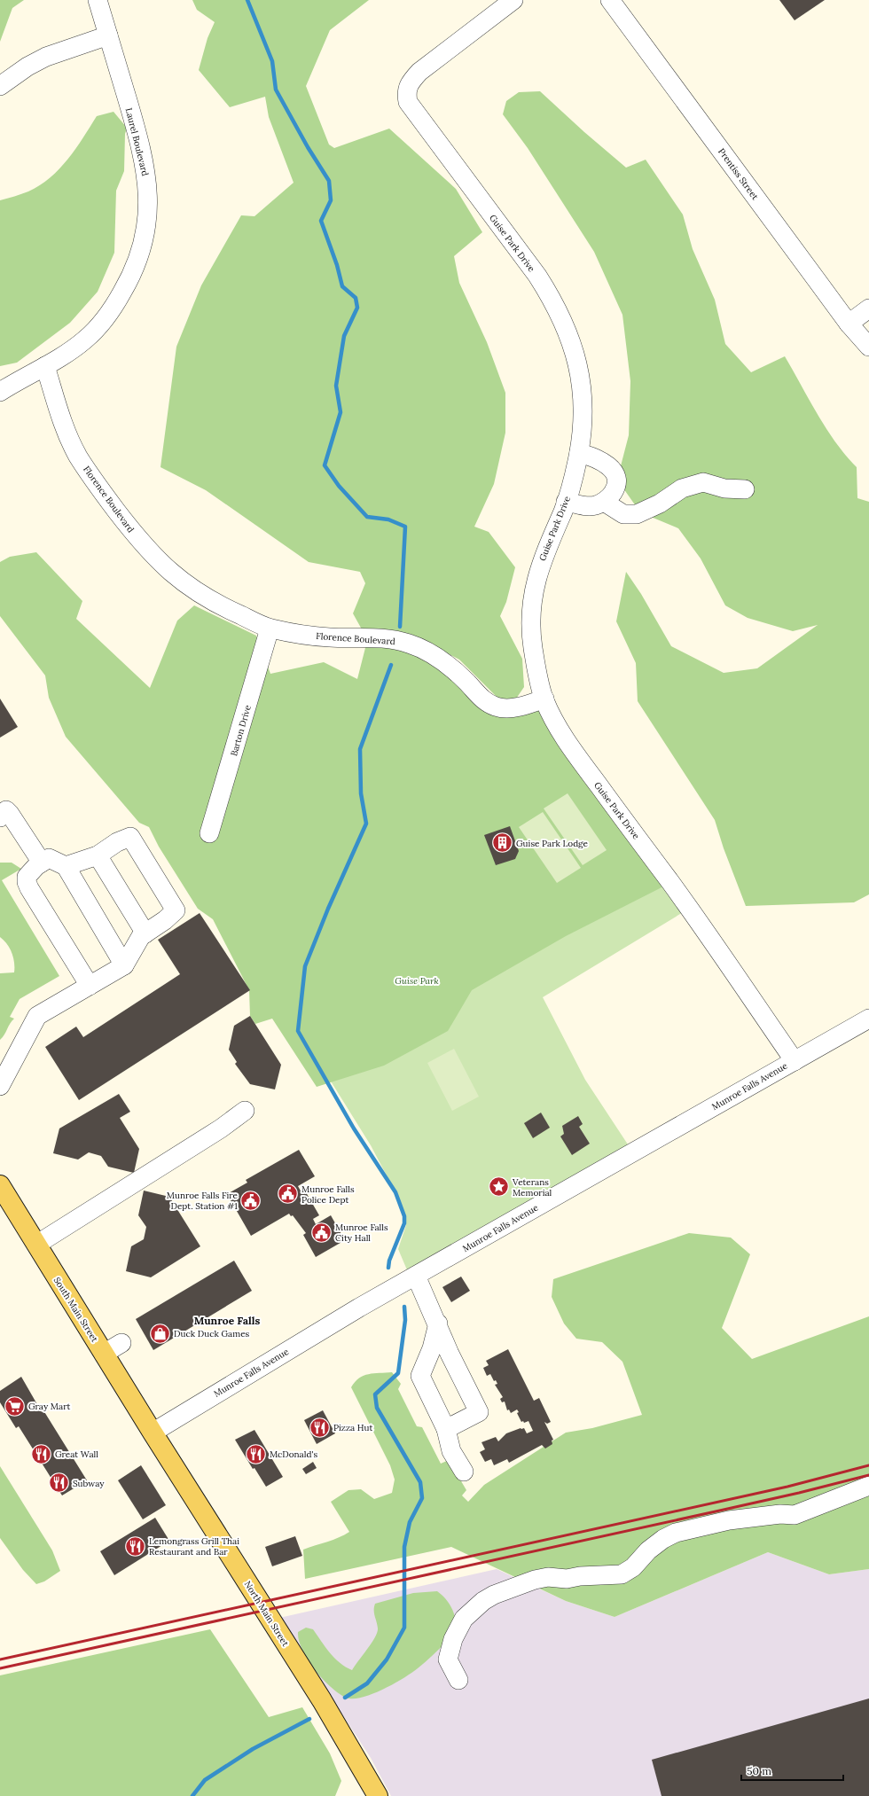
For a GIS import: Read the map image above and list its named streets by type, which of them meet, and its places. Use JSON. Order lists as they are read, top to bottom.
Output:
{
  "streets": {
    "main road": ["South Main Street", "North Main Street"],
    "street": [
      "Laurel Boulevard",
      "Prentiss Street",
      "Guise Park Drive",
      "Florence Boulevard",
      "Barton Drive",
      "Munroe Falls Avenue"
    ]
  },
  "crossings": [
    ["Laurel Boulevard", "Florence Boulevard"],
    ["Guise Park Drive", "Florence Boulevard"],
    ["Guise Park Drive", "Munroe Falls Avenue"],
    ["Florence Boulevard", "Barton Drive"],
    ["Munroe Falls Avenue", "South Main Street"],
    ["Munroe Falls Avenue", "North Main Street"],
    ["South Main Street", "North Main Street"]
  ],
  "districts": ["Munroe Falls"],
  "parks": ["Guise Park"],
  "places": {
    "building": ["Guise Park Lodge"],
    "place": ["Veterans Memorial"],
    "public building": ["Munroe Falls Police Dept", "Munroe Falls Fire Dept. Station #1", "Munroe Falls City Hall"],
    "shop": ["Duck Duck Games"],
    "supermarket": ["Gray Mart"],
    "restaurant": [
      "Pizza Hut",
      "Great Wall",
      "McDonald's",
      "Subway",
      "Lemongrass Grill Thai Restaurant and Bar"
    ]
  },
  "scale_bar": "50 m"
}
